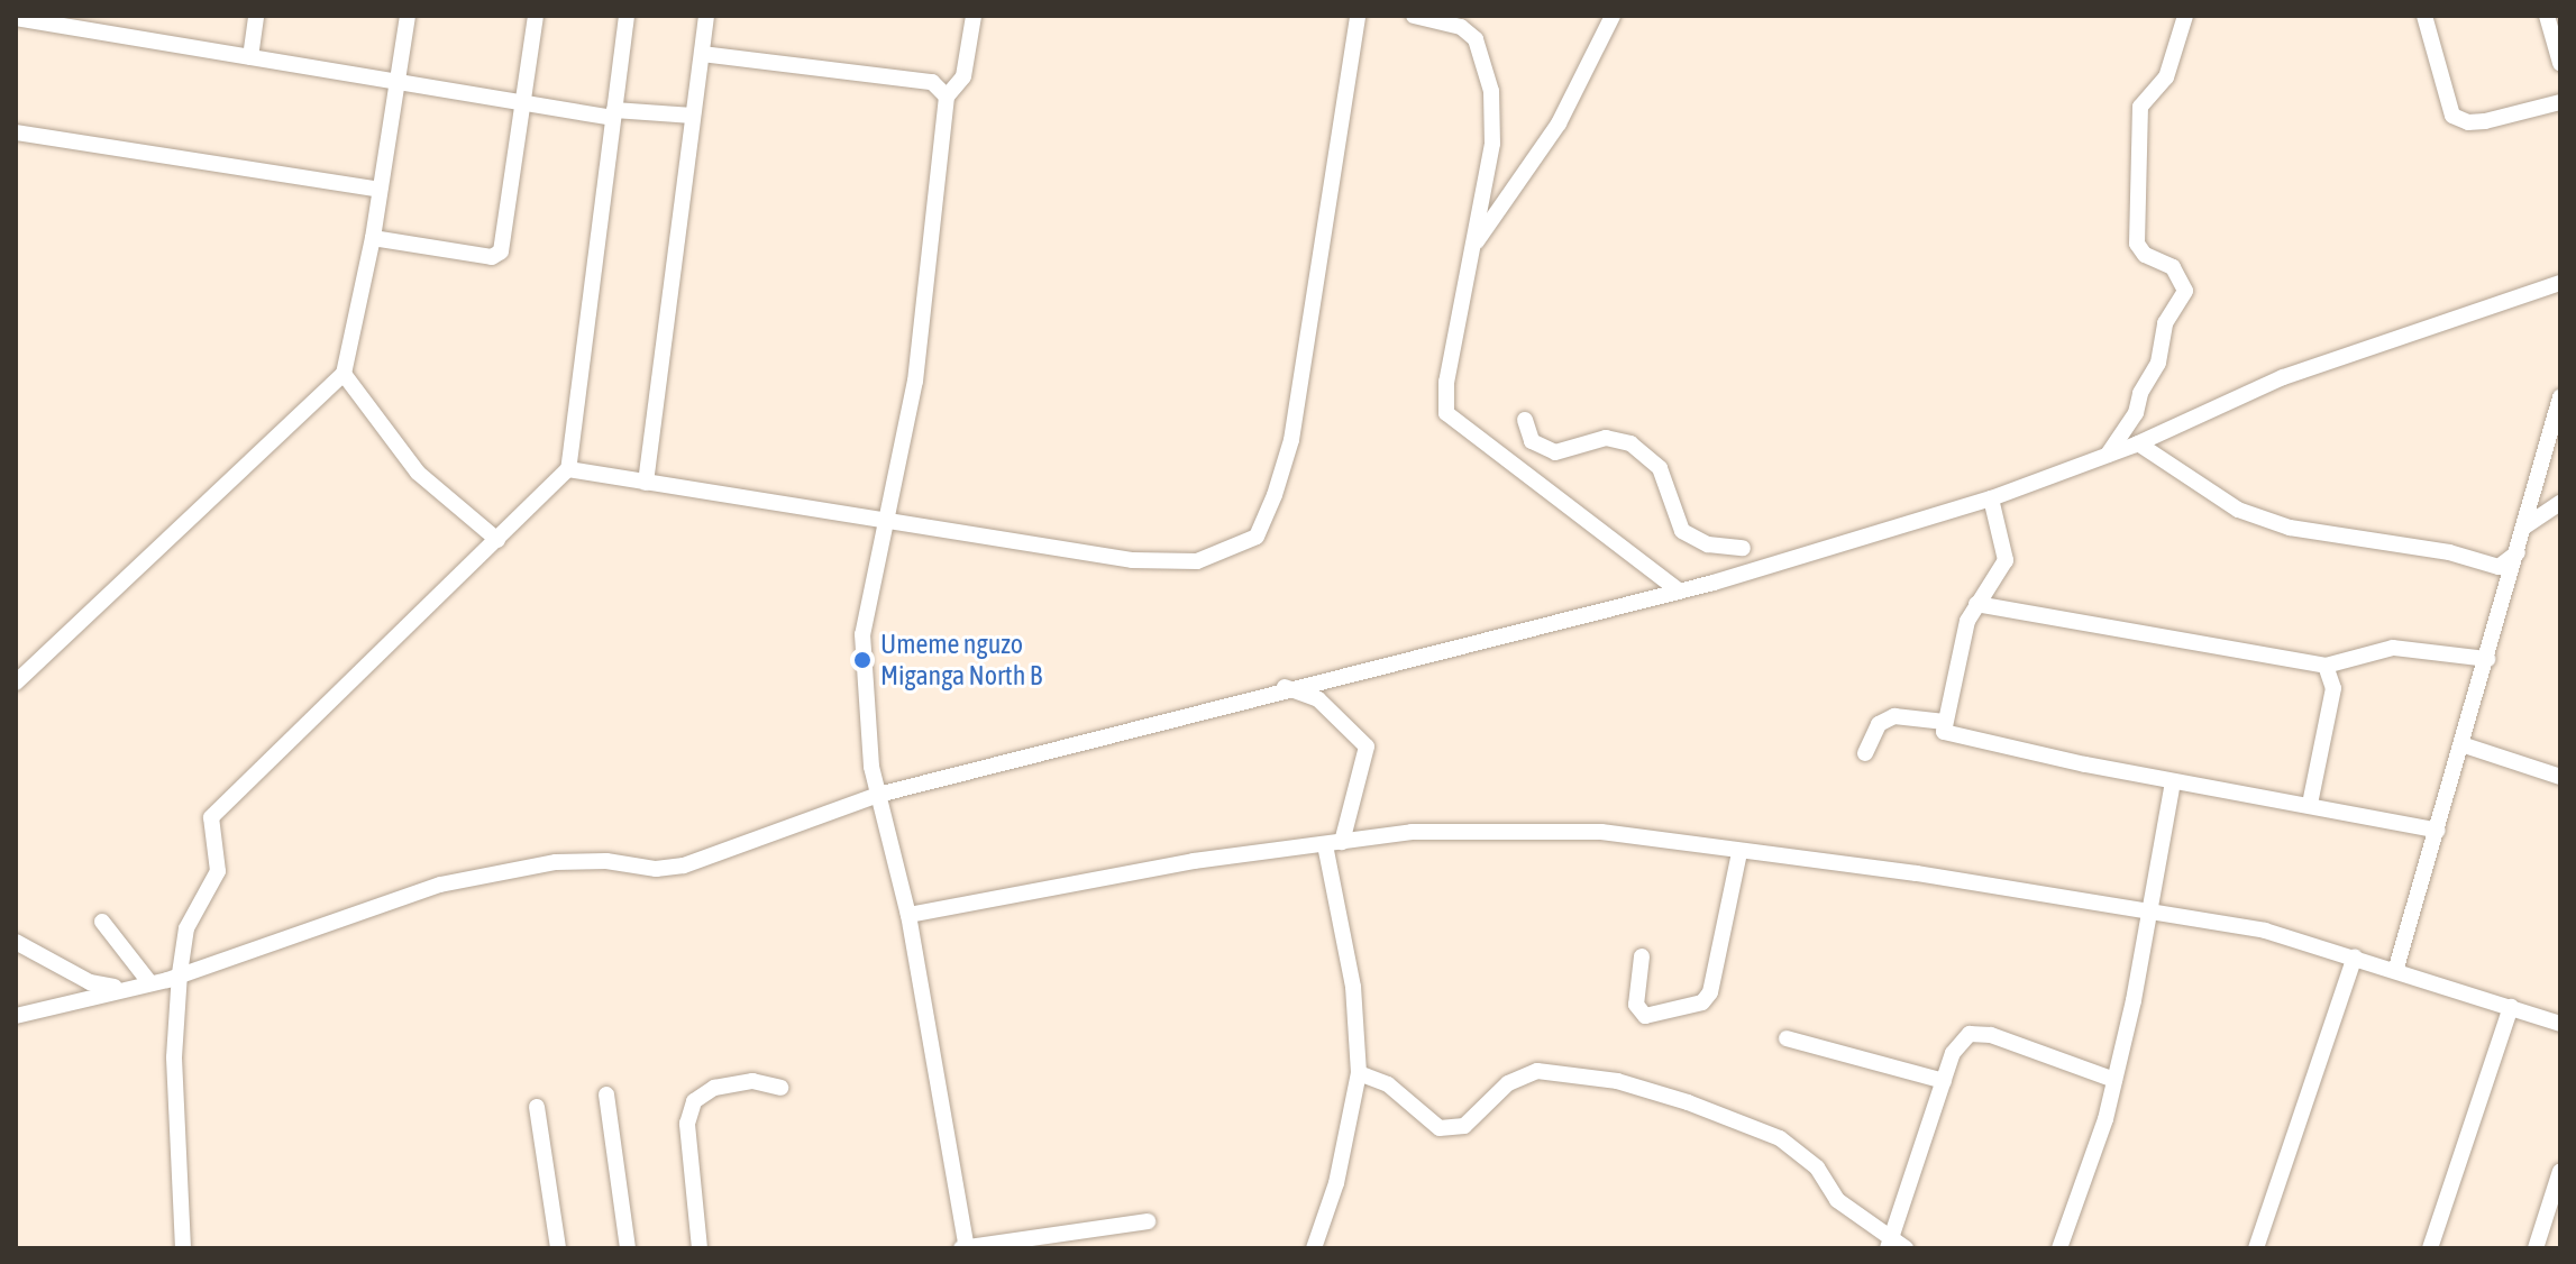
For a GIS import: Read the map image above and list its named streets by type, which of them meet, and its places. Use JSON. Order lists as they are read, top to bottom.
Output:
{
  "places": ["Umeme nguzo Miganga North B"]
}
